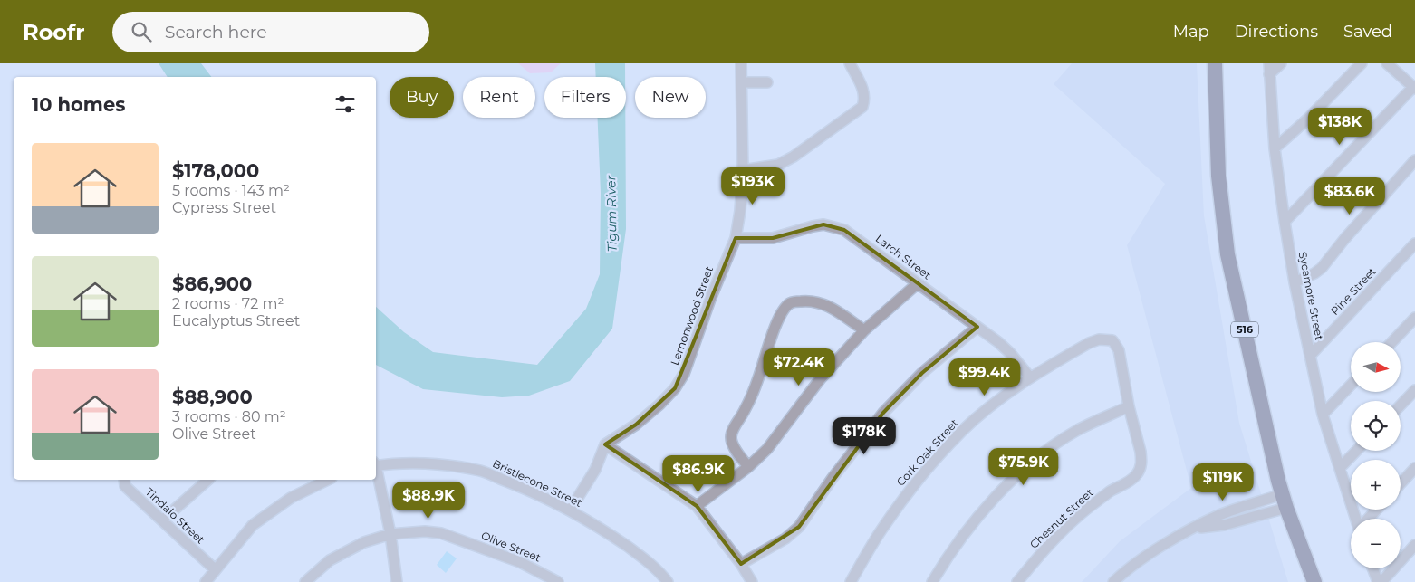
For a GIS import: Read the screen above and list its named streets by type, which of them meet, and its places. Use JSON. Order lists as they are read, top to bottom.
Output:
{
  "streets": {
    "highway": ["516"],
    "street": [
      "Larch Street",
      "Pine Street",
      "Sycamore Street",
      "Lemonwood Street",
      "Cork Oak Street",
      "Bristlecone Street",
      "Tindalo Street",
      "Chesnut Street",
      "Olive Street"
    ]
  },
  "crossings": [
    ["Larch Street", "Lemonwood Street"],
    ["Larch Street", "Cork Oak Street"],
    ["Pine Street", "Sycamore Street"],
    ["Cork Oak Street", "Chesnut Street"]
  ],
  "water": ["Tigum River"],
  "north": "right",
  "page": {
    "header": "Roofr",
    "search": "Search here",
    "nav": ["Map", "Directions", "Saved"],
    "chip": [
      "Buy",
      "Rent",
      "Filters",
      "New"
    ],
    "heading": "10 homes",
    "price": [
      "$138K",
      "$193K",
      "$83.6K",
      "$72.4K",
      "$99.4K",
      "$178K",
      "$75.9K",
      "$86.9K",
      "$119K",
      "$88.9K"
    ],
    "list": [
      {
        "name": "$178,000",
        "note": "5 rooms · 143 m² · Cypress Street"
      },
      {
        "name": "$86,900",
        "note": "2 rooms · 72 m² · Eucalyptus Street"
      },
      {
        "name": "$88,900",
        "note": "3 rooms · 80 m² · Olive Street"
      }
    ],
    "map_buttons": ["+", "−"]
  }
}
